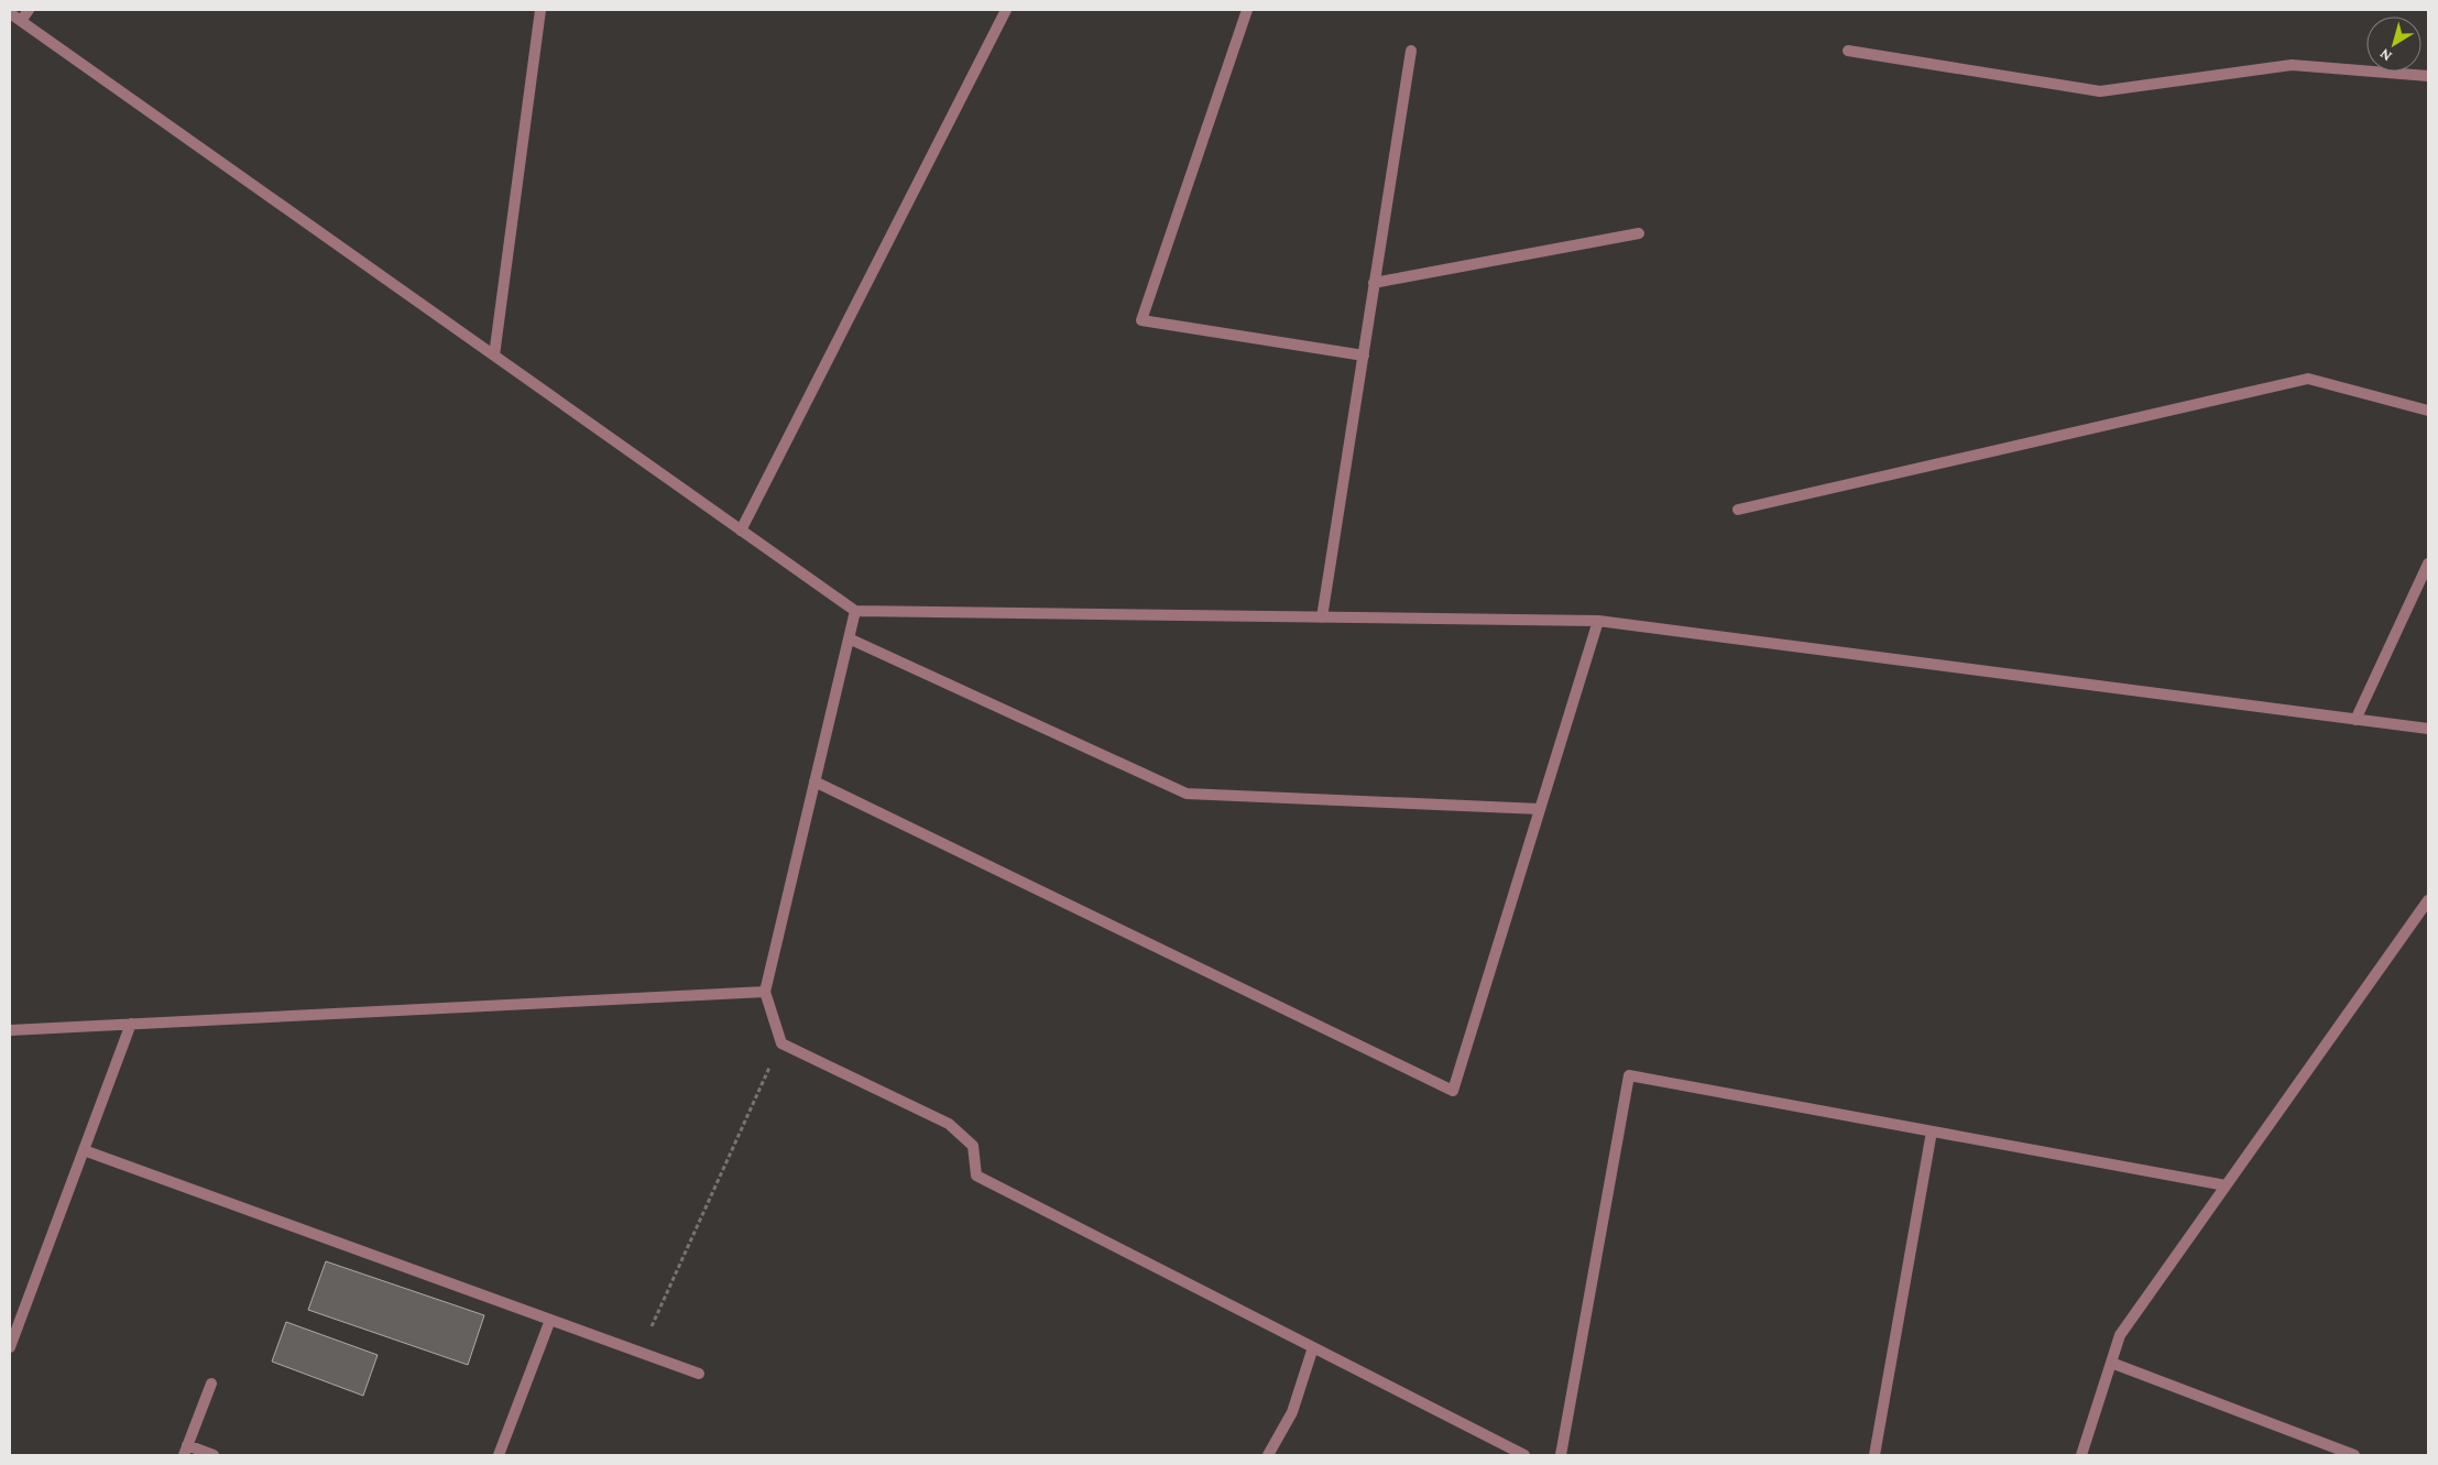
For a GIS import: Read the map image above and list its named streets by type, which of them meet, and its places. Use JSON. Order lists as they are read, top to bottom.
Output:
{
  "north": "bottom left"
}
